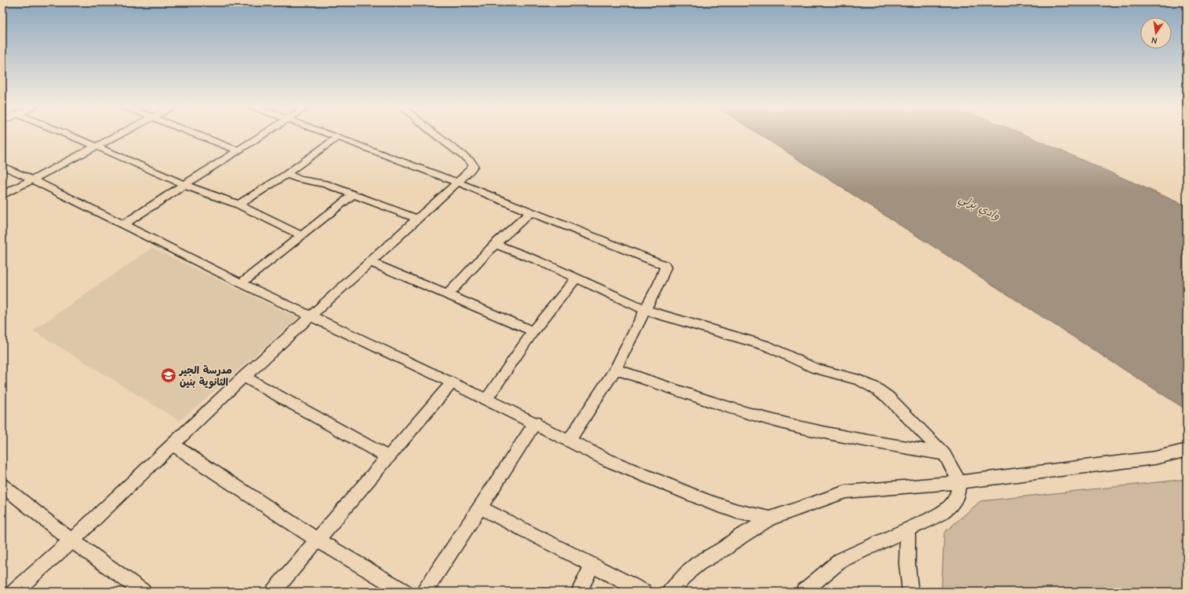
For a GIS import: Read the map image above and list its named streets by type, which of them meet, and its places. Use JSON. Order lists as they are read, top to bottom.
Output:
{
  "water": ["وادي برلي"],
  "places": {
    "school or university": ["مدرسة الجير الثانوية بنين"]
  },
  "north": "bottom"
}
